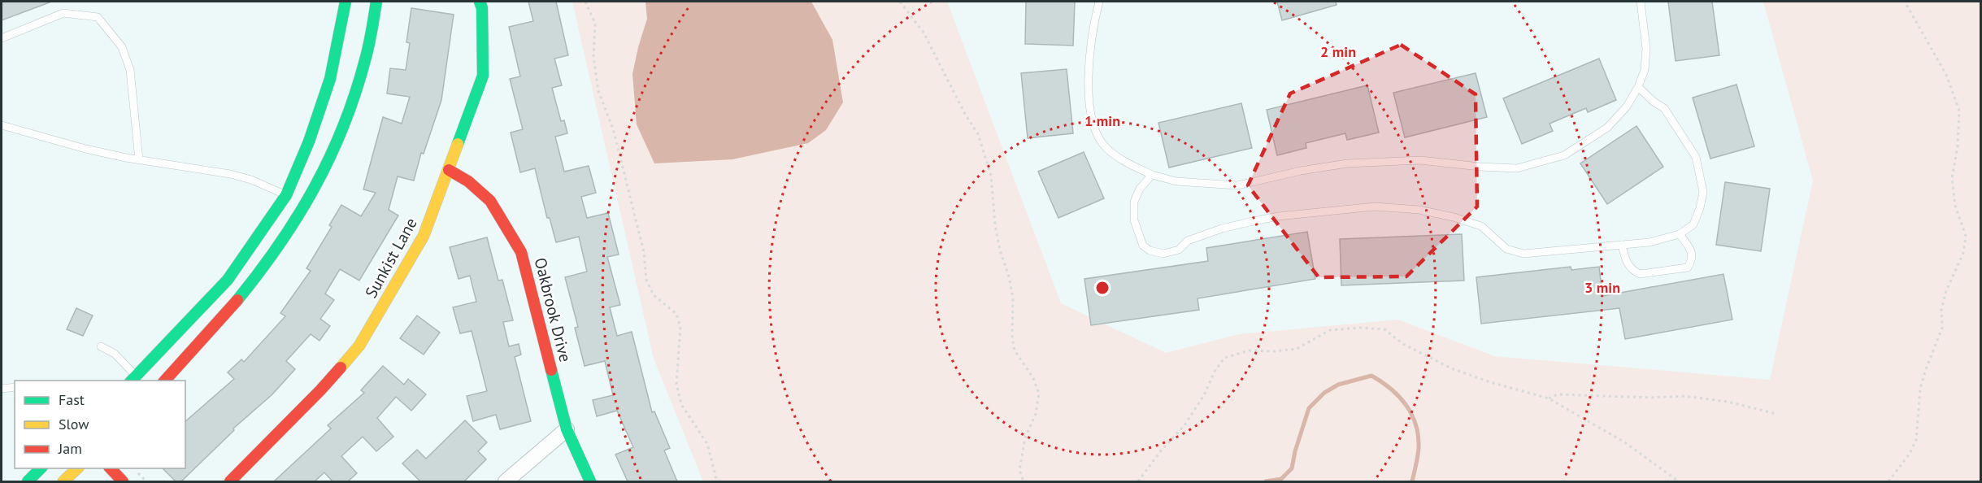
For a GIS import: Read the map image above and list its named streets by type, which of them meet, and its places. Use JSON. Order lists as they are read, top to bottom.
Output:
{
  "streets": {
    "street": ["Sunkist Lane", "Oakbrook Drive"]
  },
  "crossings": [
    ["Sunkist Lane", "Oakbrook Drive"]
  ],
  "legend": ["Fast", "Slow", "Jam"],
  "rings": ["2 min", "1 min", "3 min"]
}
